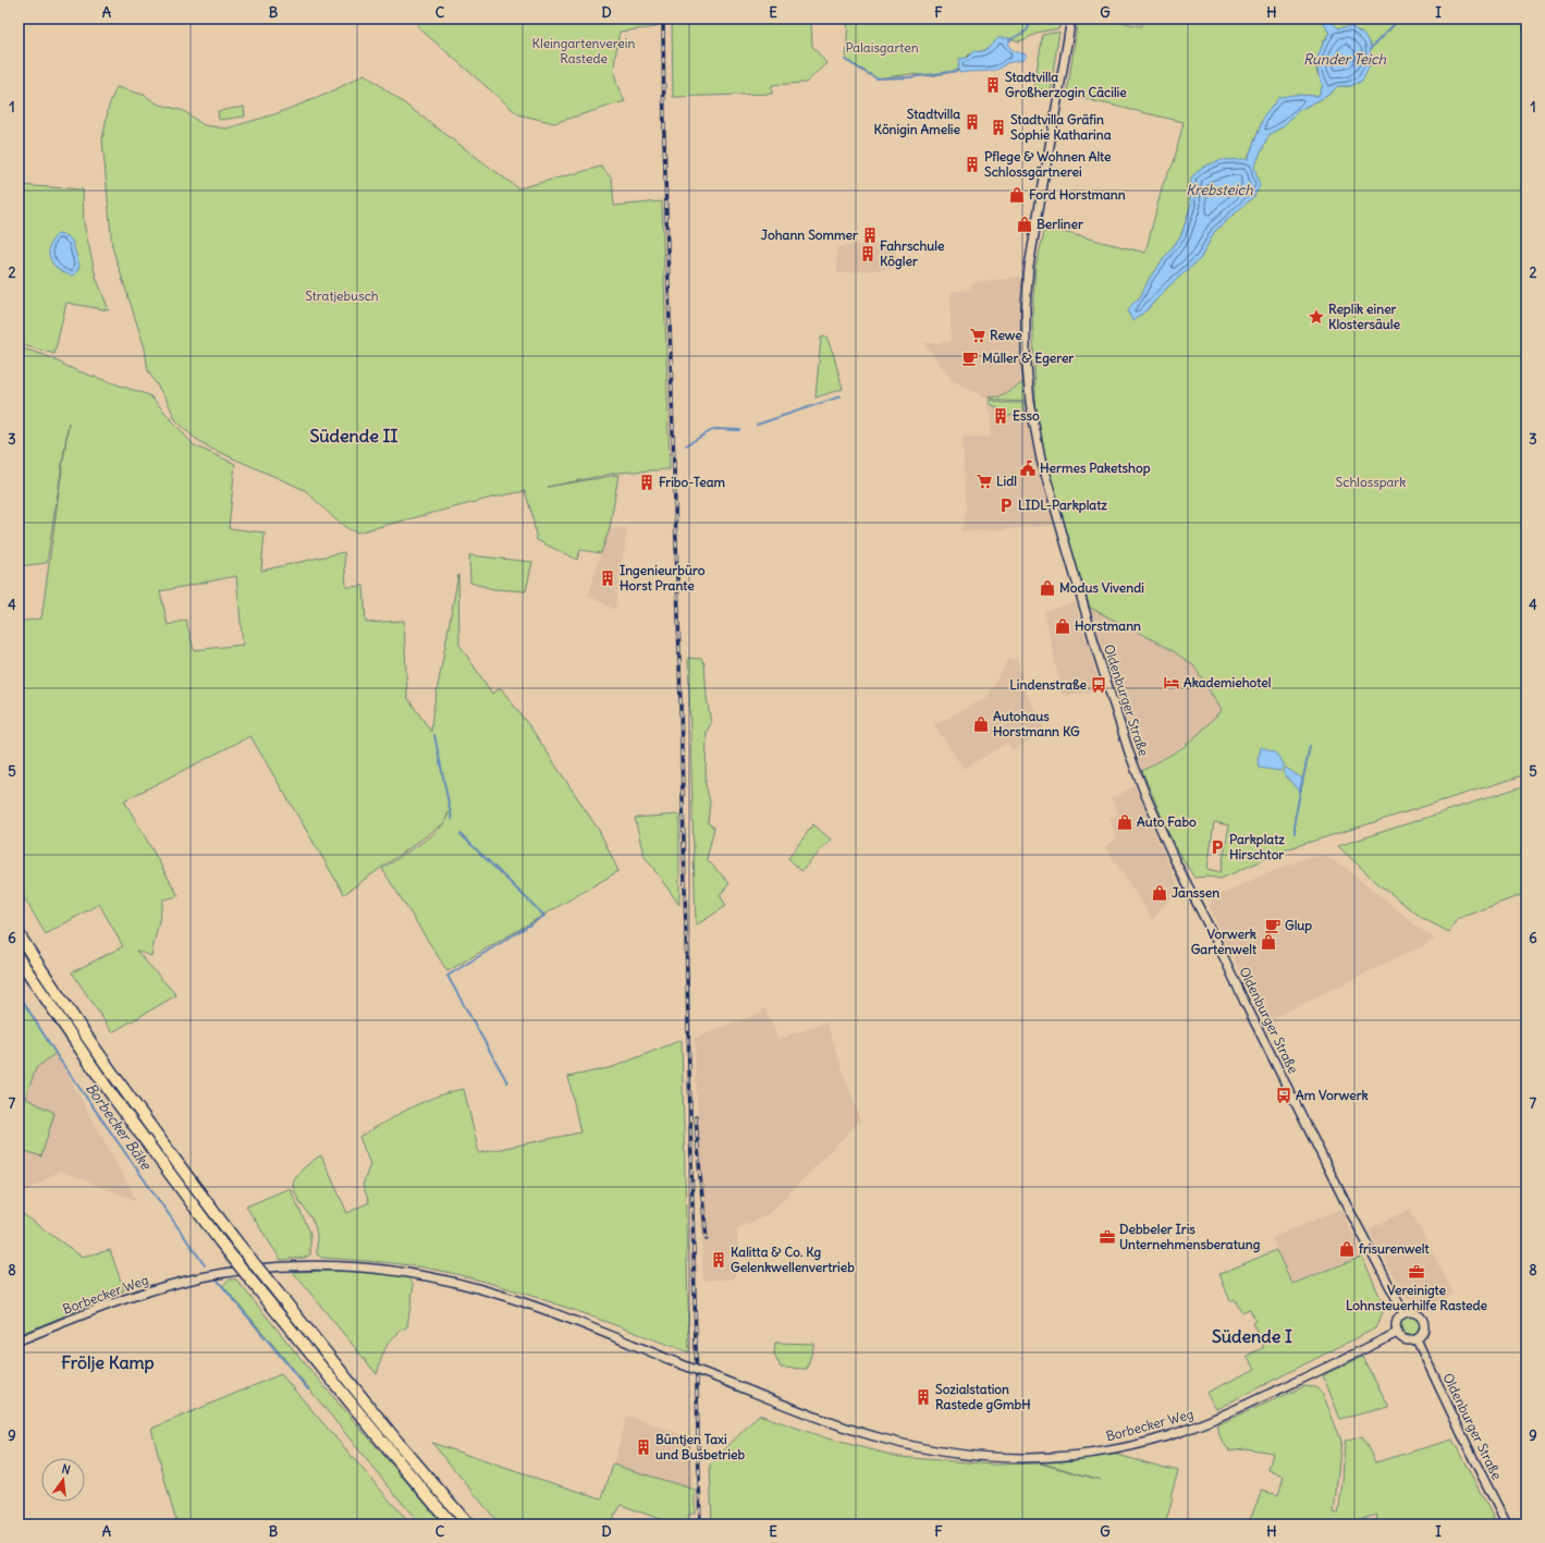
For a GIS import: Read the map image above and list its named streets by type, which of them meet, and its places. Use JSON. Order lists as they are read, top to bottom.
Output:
{
  "streets": {
    "street": ["Oldenburger Straße", "Borbecker Weg"]
  },
  "crossings": [
    ["Oldenburger Straße", "Borbecker Weg"]
  ],
  "districts": ["Südende II", "Südende I", "Frölje Kamp"],
  "water": ["Runder Teich", "Krebsteich", "Borbecker Bäke"],
  "parks": [
    "Kleingartenverein Rastede",
    "Palaisgarten",
    "Stratjebusch",
    "Schlosspark"
  ],
  "places": {
    "building": [
      "Stadtvilla Großherzogin Cäcilie",
      "Stadtvilla Königin Amelie",
      "Stadtvilla Gräfin Sophie Katharina",
      "Pflege & Wohnen Alte Schlossgärtnerei",
      "Johann Sommer",
      "Fahrschule Kögler",
      "Esso",
      "Fribo-Team",
      "Ingenieurbüro Horst Prante",
      "Kalitta & Co. Kg Gelenkwellenvertrieb",
      "Sozialstation Rastede gGmbH",
      "Büntjen Taxi und Busbetrieb"
    ],
    "shop": [
      "Ford Horstmann",
      "Berliner",
      "Modus Vivendi",
      "Horstmann",
      "Autohaus Horstmann KG",
      "Auto Fabo",
      "Janssen",
      "Vorwerk Gartenwelt",
      "frisurenwelt"
    ],
    "place": ["Replik einer Klostersäule"],
    "supermarket": ["Rewe", "Lidl"],
    "cafe": ["Müller & Egerer", "Glup"],
    "public building": ["Hermes Paketshop"],
    "parking": ["LIDL-Parkplatz", "Parkplatz Hirschtor"],
    "hotel": ["Akademiehotel"],
    "bus stop": ["Lindenstraße", "Am Vorwerk"],
    "office": ["Debbeler Iris Unternehmensberatung", "Vereinigte Lohnsteuerhilfe Rastede"]
  },
  "north": "top",
  "grid": {
    "columns": [
      "A",
      "B",
      "C",
      "D",
      "E",
      "F",
      "G",
      "H",
      "I"
    ],
    "rows": [
      "1",
      "2",
      "3",
      "4",
      "5",
      "6",
      "7",
      "8",
      "9"
    ]
  }
}
